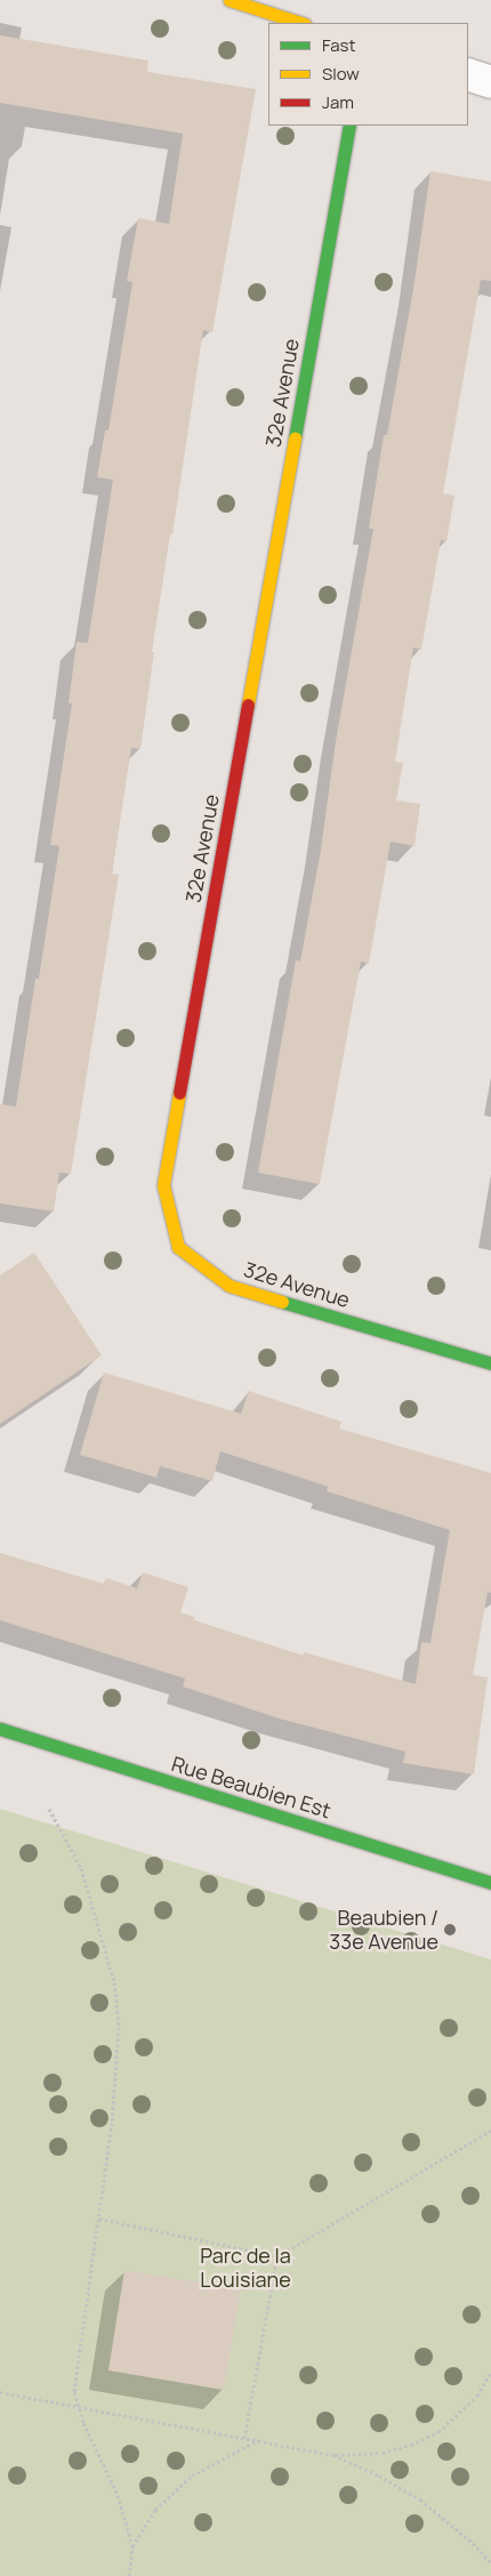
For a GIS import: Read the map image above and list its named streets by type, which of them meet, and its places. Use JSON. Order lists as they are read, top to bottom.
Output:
{
  "streets": {
    "street": ["32e Avenue", "Rue Beaubien Est"]
  },
  "parks": ["Parc de la Louisiane"],
  "places": ["Beaubien / 33e Avenue"],
  "legend": ["Fast", "Slow", "Jam"]
}
